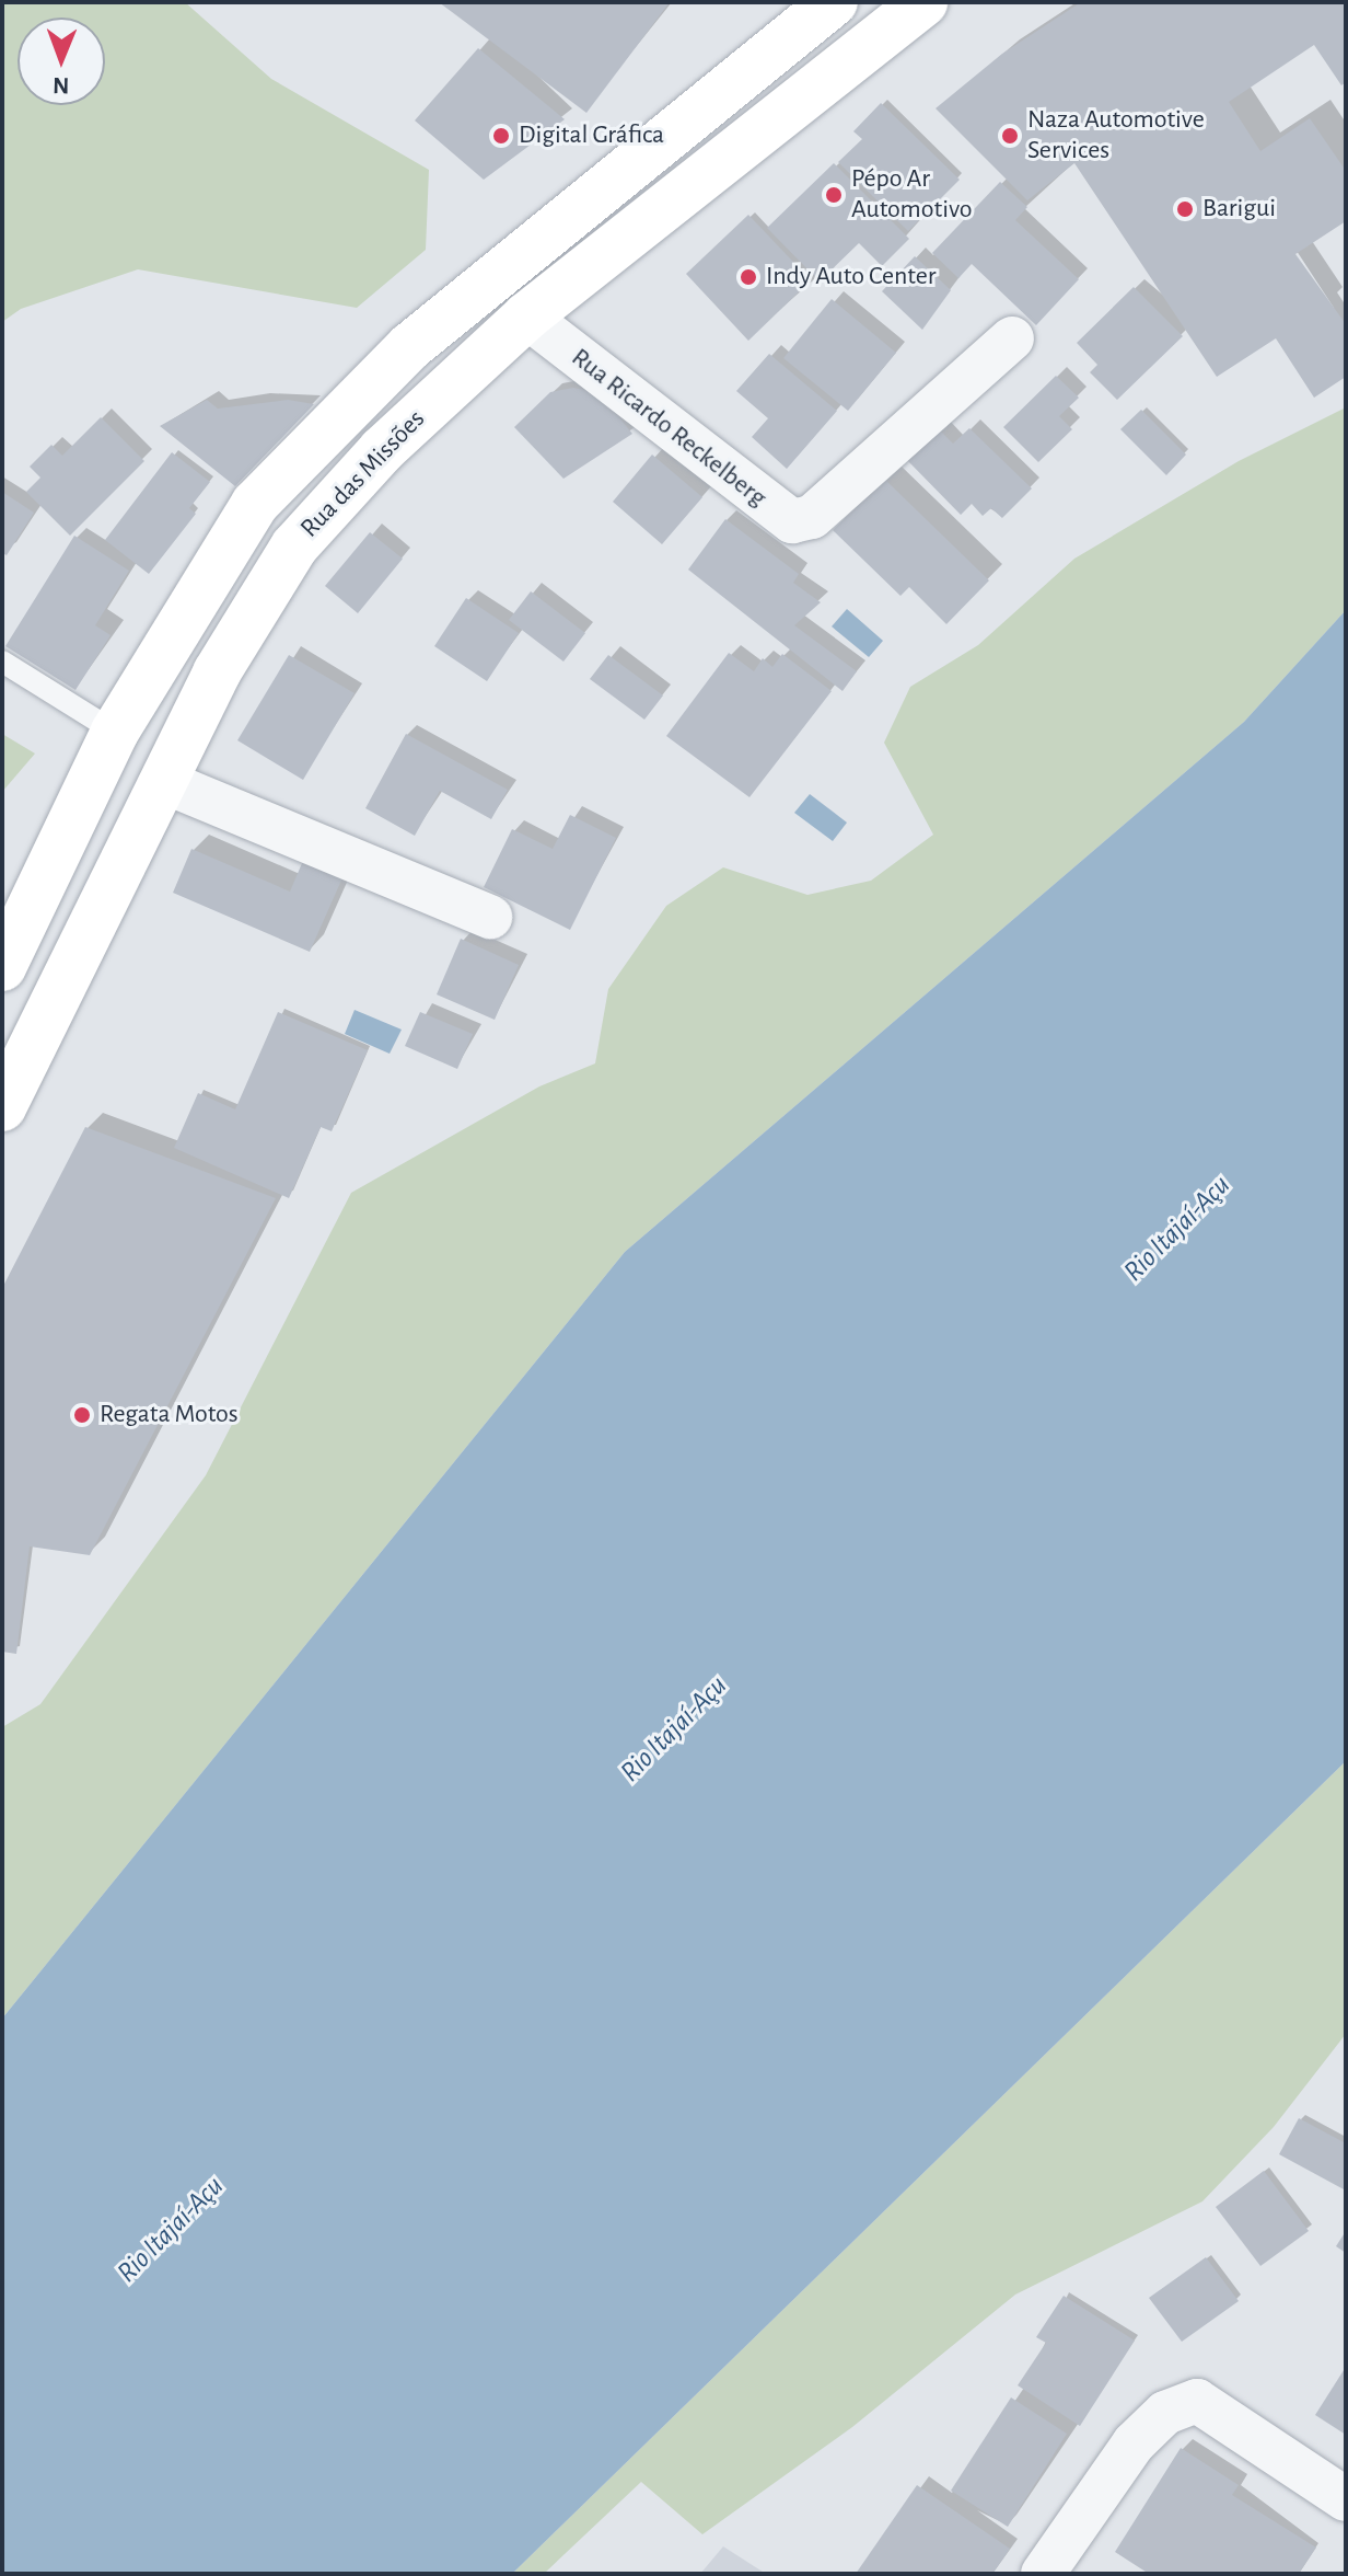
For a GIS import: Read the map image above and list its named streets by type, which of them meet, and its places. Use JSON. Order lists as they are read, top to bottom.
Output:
{
  "streets": {
    "main road": ["Rua das Missões"],
    "street": ["Rua Ricardo Reckelberg"]
  },
  "crossings": [
    ["Rua Ricardo Reckelberg", "Rua das Missões"]
  ],
  "water": ["Rio Itajaí-Açu"],
  "places": [
    "Digital Gráfica",
    "Naza Automotive Services",
    "Pépo Ar Automotivo",
    "Barigui",
    "Indy Auto Center",
    "Regata Motos"
  ],
  "north": "bottom"
}
